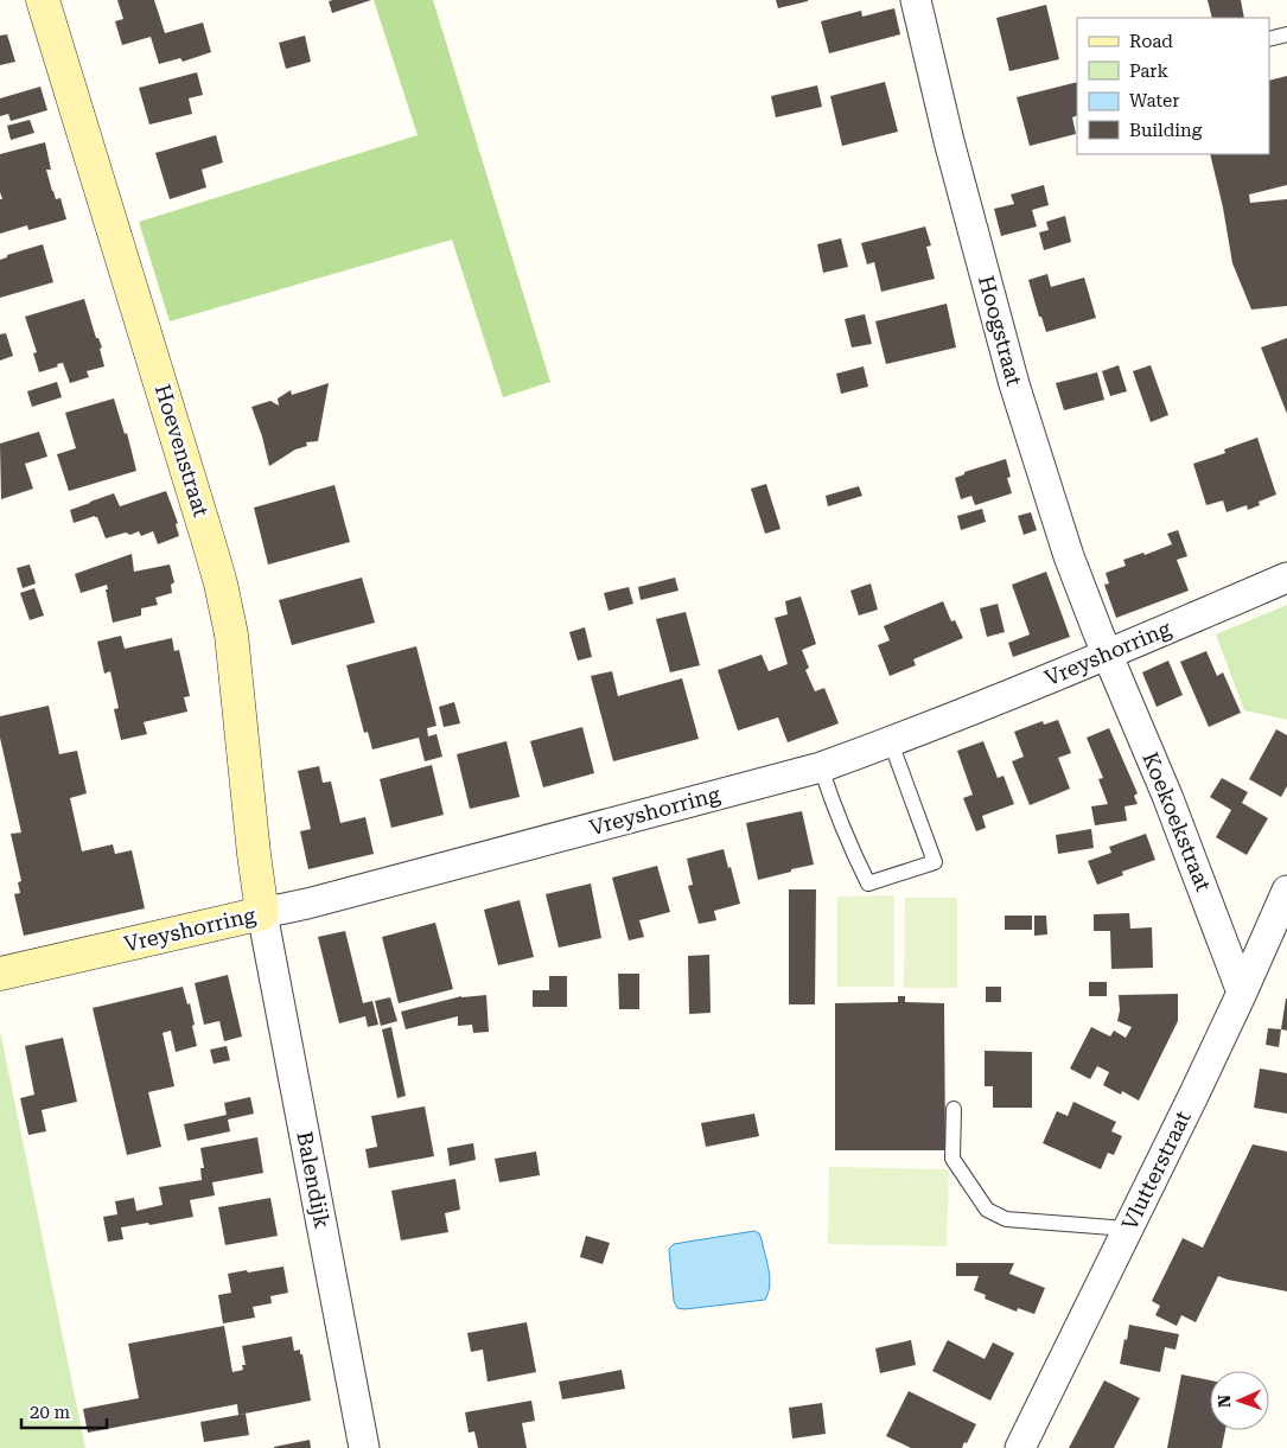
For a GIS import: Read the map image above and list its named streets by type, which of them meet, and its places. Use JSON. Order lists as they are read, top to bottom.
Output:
{
  "streets": {
    "main road": ["Hoevenstraat", "Vreyshorring"],
    "street": [
      "Hoogstraat",
      "Koekoekstraat",
      "Vlutterstraat",
      "Balendijk"
    ]
  },
  "crossings": [
    ["Hoogstraat", "Vreyshorring"],
    ["Hoogstraat", "Koekoekstraat"],
    ["Hoevenstraat", "Vreyshorring"],
    ["Hoevenstraat", "Balendijk"],
    ["Vreyshorring", "Koekoekstraat"],
    ["Vreyshorring", "Balendijk"],
    ["Koekoekstraat", "Vlutterstraat"]
  ],
  "legend": [
    "Road",
    "Park",
    "Water",
    "Building"
  ],
  "scale_bar": "20 m",
  "north": "left"
}
